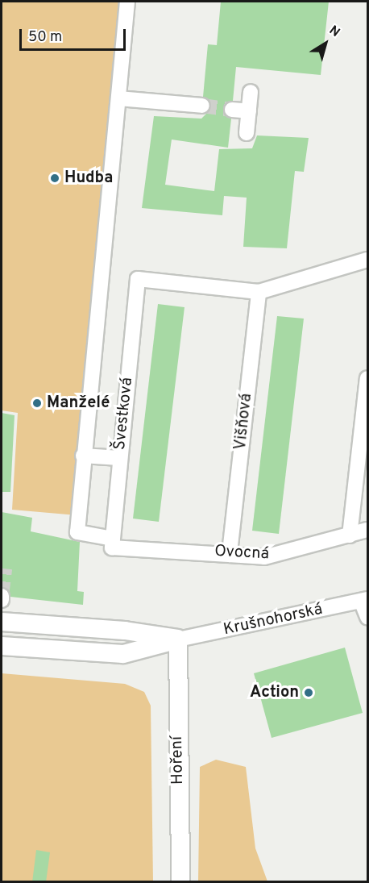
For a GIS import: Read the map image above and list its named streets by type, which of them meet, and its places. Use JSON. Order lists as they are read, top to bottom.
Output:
{
  "streets": {
    "main road": ["Krušnohorská", "Hoření"],
    "street": ["Švestková", "Višňová", "Ovocná"]
  },
  "crossings": [
    ["Švestková", "Višňová"],
    ["Švestková", "Ovocná"],
    ["Višňová", "Ovocná"],
    ["Krušnohorská", "Hoření"]
  ],
  "places": ["Hudba", "Manželé", "Action"],
  "scale_bar": "50 m",
  "north": "top right"
}
